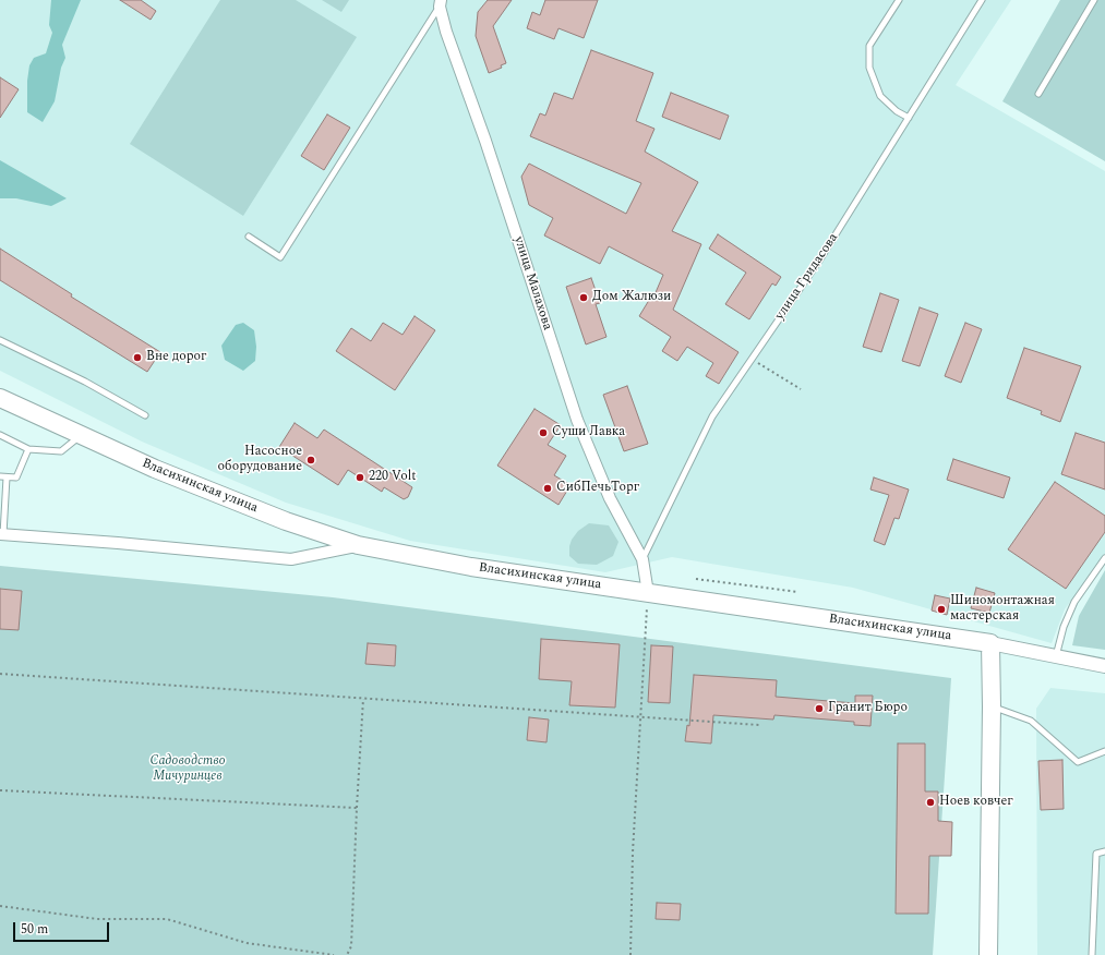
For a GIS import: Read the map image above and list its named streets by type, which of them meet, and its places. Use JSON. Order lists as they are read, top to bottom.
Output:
{
  "streets": {
    "highway": ["Власихинская улица"],
    "street": ["улица Малахова"],
    "lane": ["улица Гридасова"]
  },
  "crossings": [
    ["улица Гридасова", "улица Малахова"],
    ["улица Малахова", "Власихинская улица"]
  ],
  "parks": ["Садоводство Мичуринцев"],
  "places": [
    "Дом Жалюзи",
    "Вне дорог",
    "Суши Лавка",
    "Насосное оборудование",
    "220 Volt",
    "СибПечьТорг",
    "Шиномонтажная мастерская",
    "Гранит Бюро",
    "Ноев ковчег"
  ],
  "scale_bar": "50 m"
}
